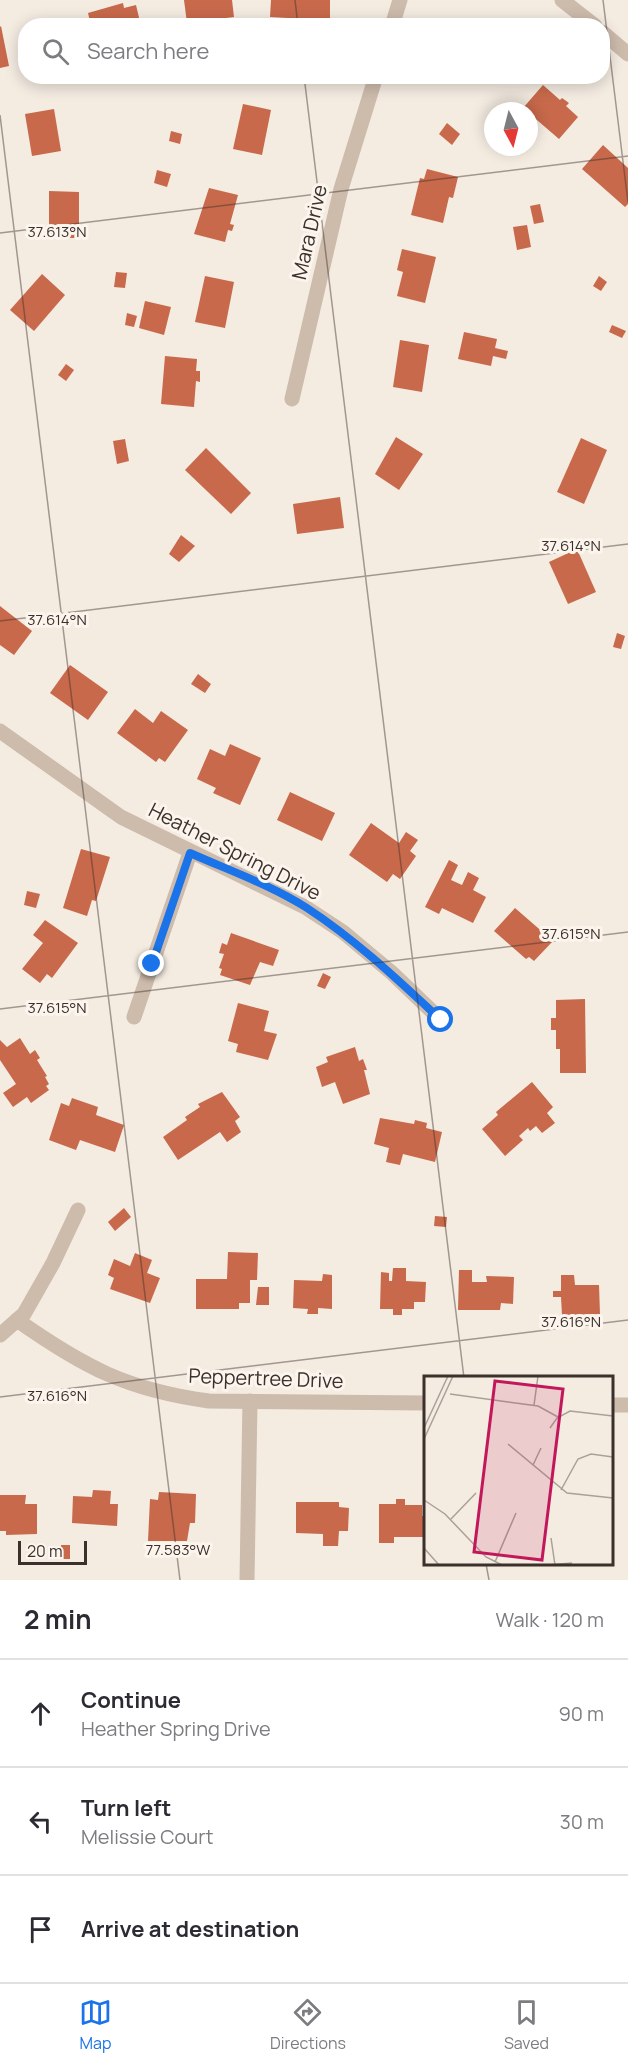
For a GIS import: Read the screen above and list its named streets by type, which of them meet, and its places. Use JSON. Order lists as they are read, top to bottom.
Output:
{
  "streets": {
    "street": ["Mara Drive", "Heather Spring Drive", "Peppertree Drive"]
  },
  "scale_bar": "20 m",
  "north": "bottom",
  "page": {
    "search": "Search here",
    "scale": "20 m",
    "heading": ["2 min", "Walk · 120 m"],
    "list": [
      ["Continue", "Heather Spring Drive", "90 m"],
      ["Turn left", "Melissie Court", "30 m"],
      "Arrive at destination"
    ],
    "nav": ["Map", "Directions", "Saved"]
  },
  "coordinates": [
    "37.613°N",
    "37.614°N",
    "37.615°N",
    "37.616°N",
    "77.583°W"
  ]
}
